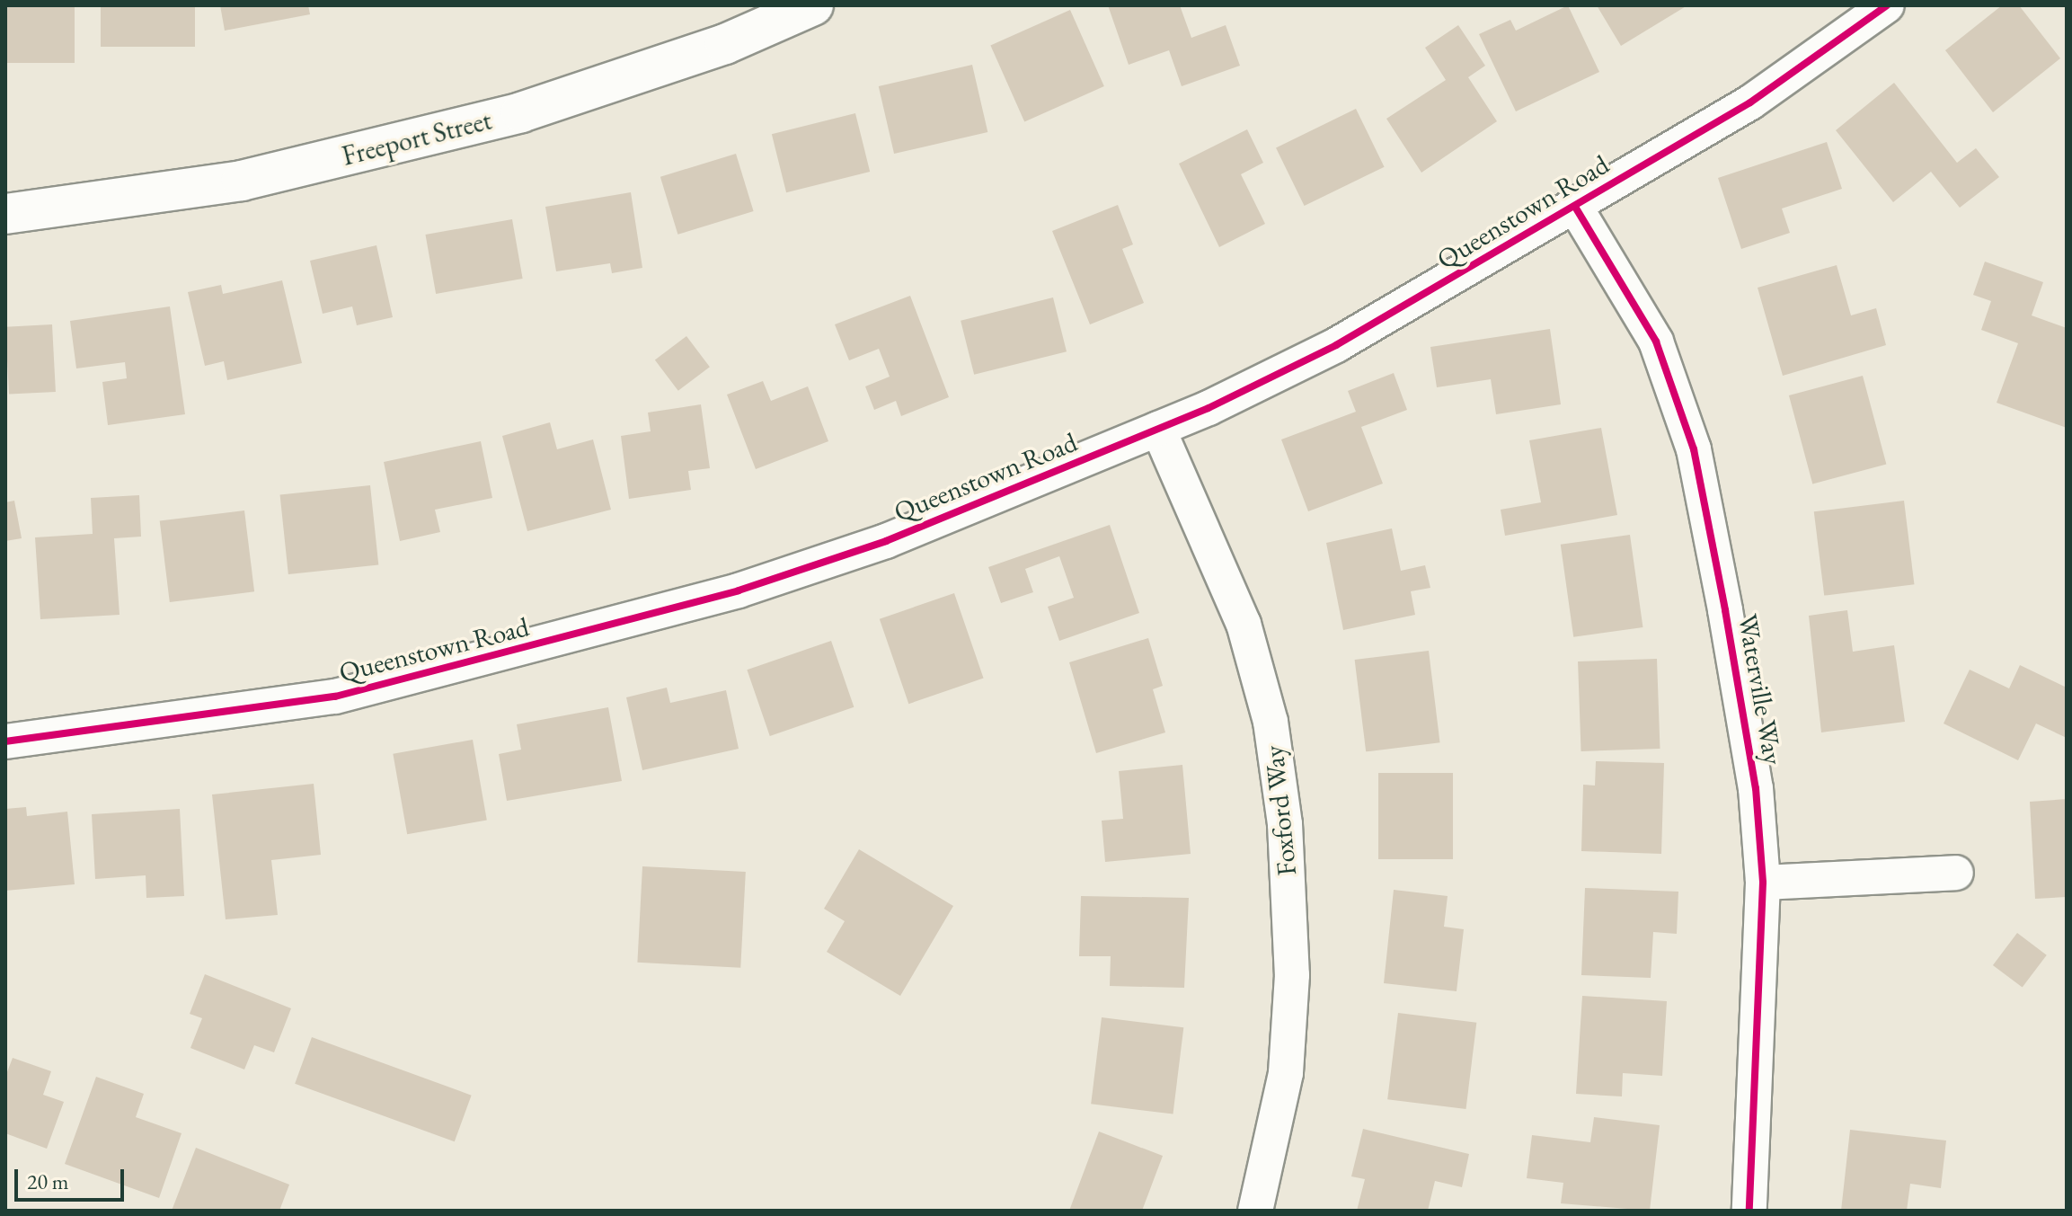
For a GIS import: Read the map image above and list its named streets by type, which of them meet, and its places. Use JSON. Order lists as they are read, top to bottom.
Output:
{
  "streets": {
    "main road": ["Freeport Street"],
    "street": ["Queenstown Road", "Waterville Way", "Foxford Way"]
  },
  "crossings": [
    ["Queenstown Road", "Waterville Way"],
    ["Queenstown Road", "Foxford Way"]
  ],
  "scale_bar": "20 m"
}
